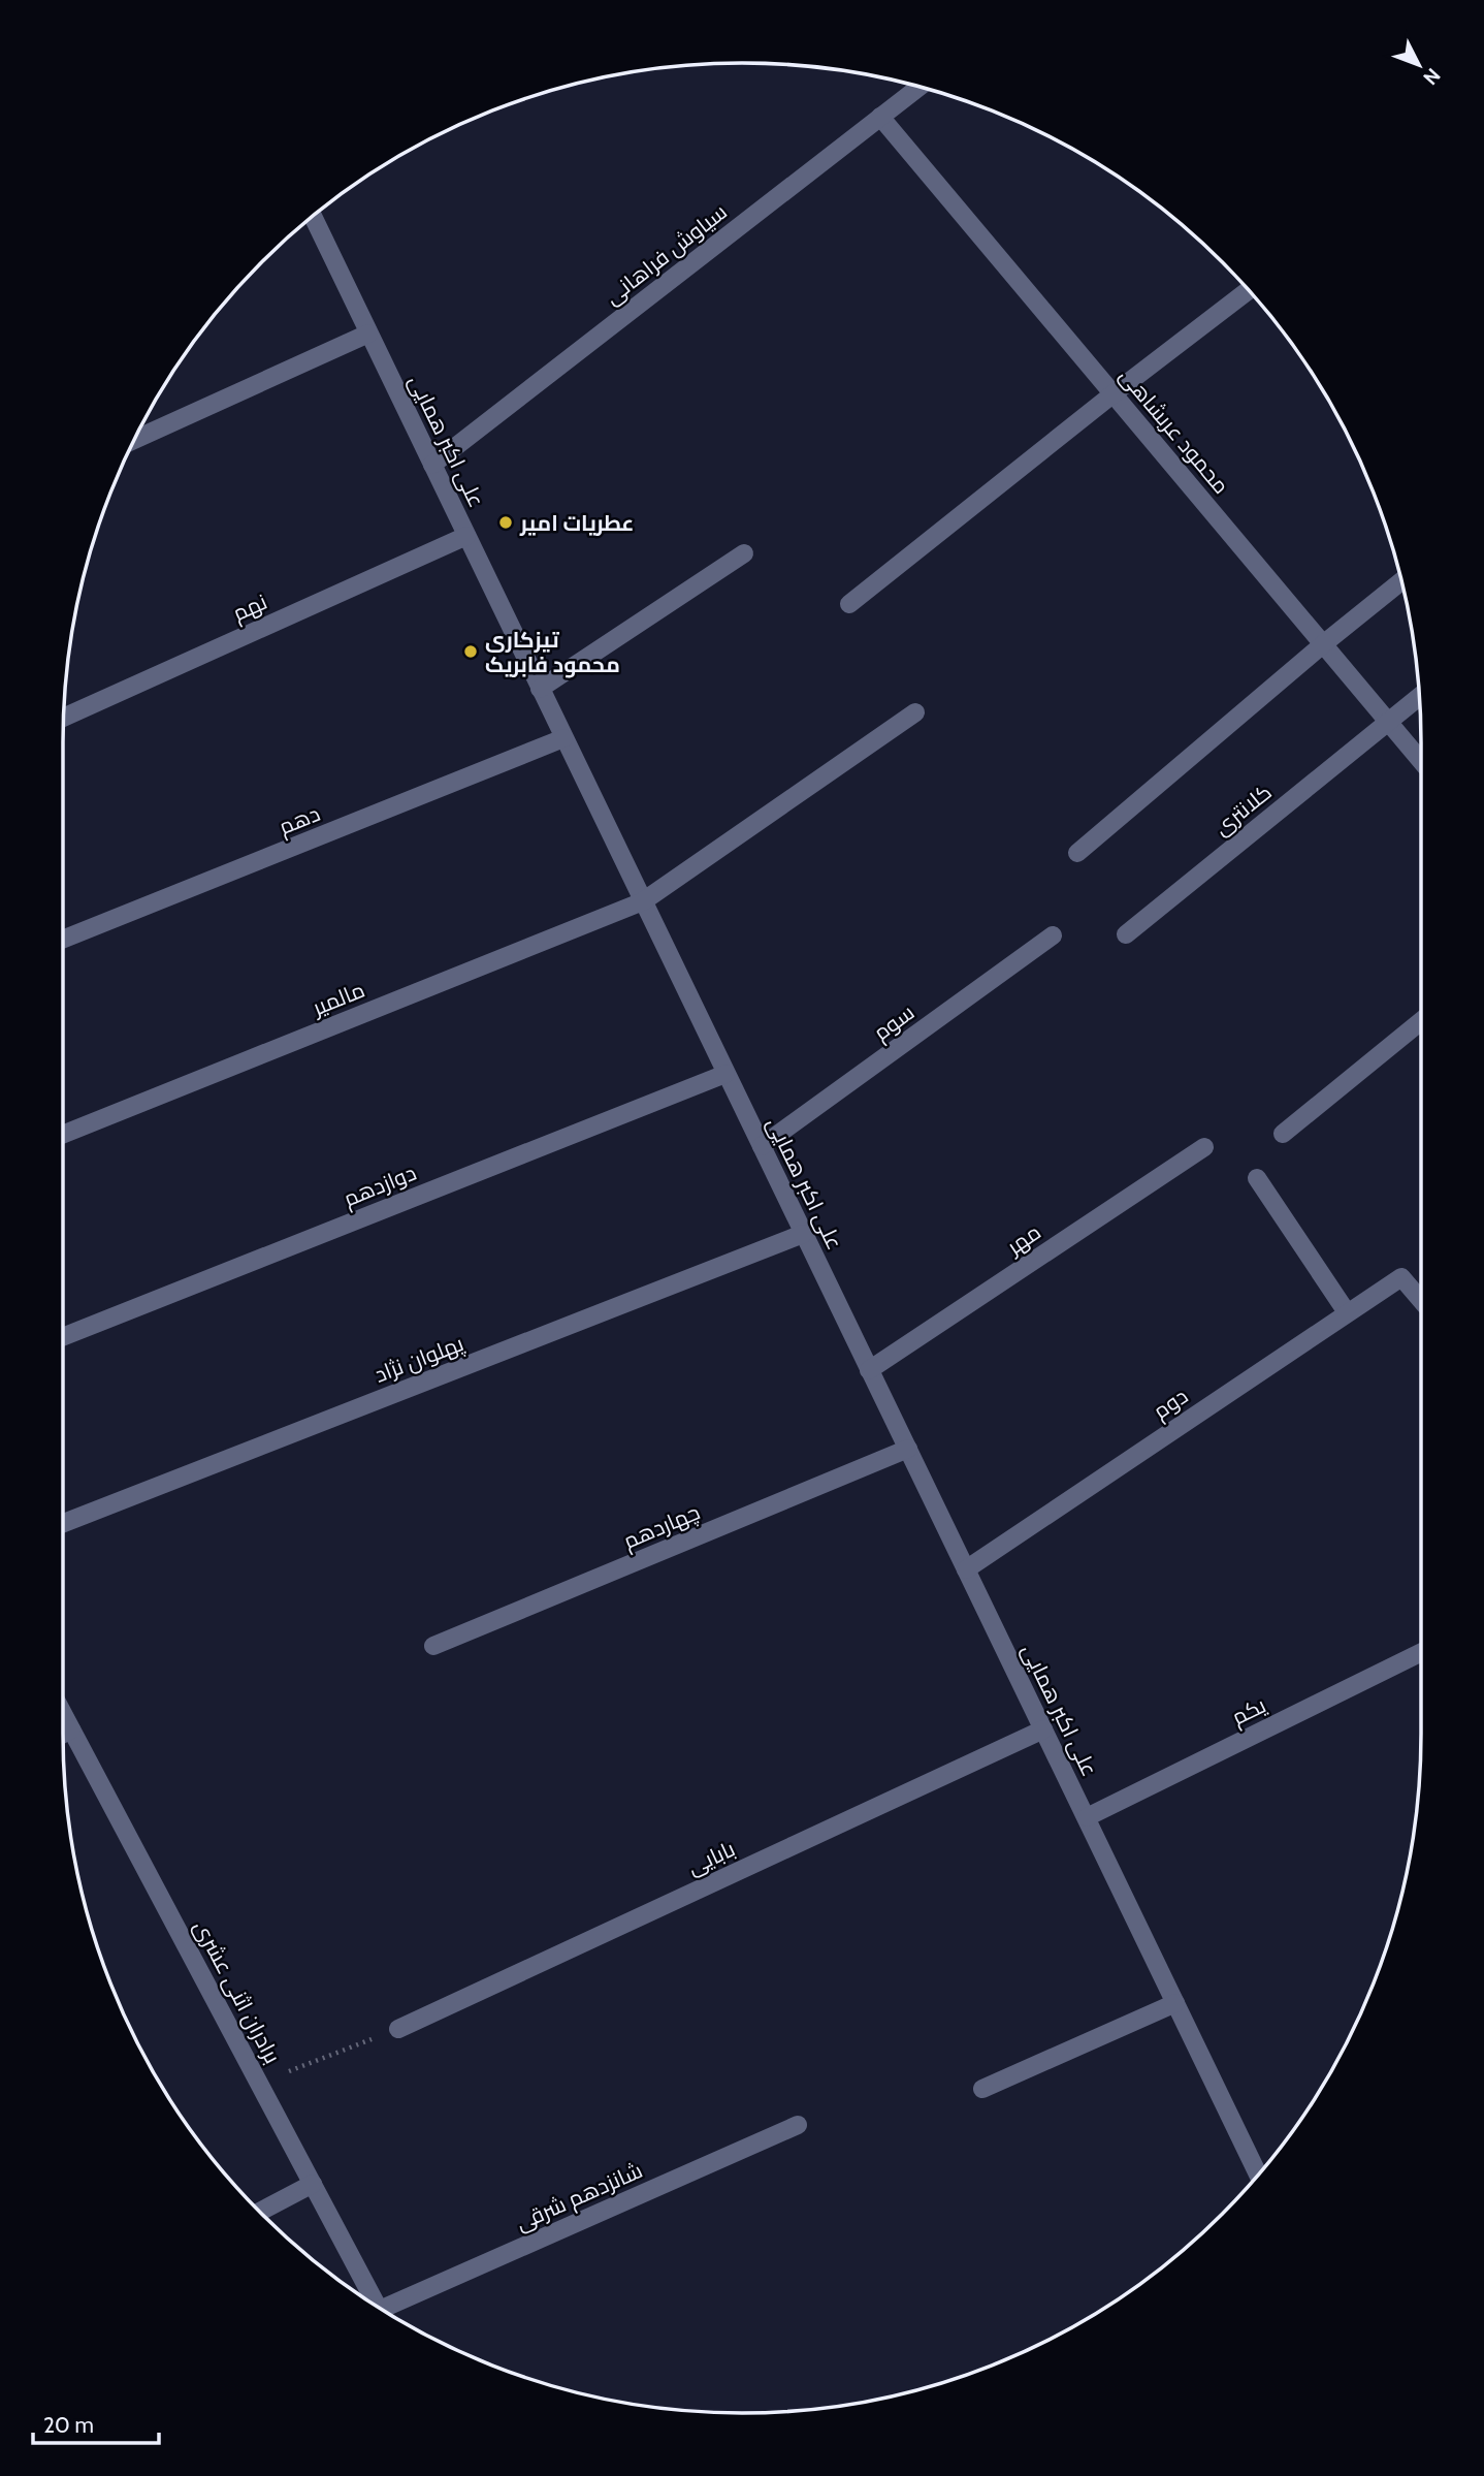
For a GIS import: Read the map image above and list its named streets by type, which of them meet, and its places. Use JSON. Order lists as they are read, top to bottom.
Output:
{
  "streets": {
    "street": [
      "سیاوش فراهانی",
      "محمود عربشاهی",
      "علی اکبر همایی",
      "نهم",
      "کلانتری",
      "دهم",
      "مالمیر",
      "سوم",
      "دوازدهم",
      "مهر",
      "پهلوان نژاد",
      "دوم",
      "چهاردهم",
      "یکم",
      "بابایی",
      "برادران اثنی عشری",
      "شانزدهم شرقی"
    ]
  },
  "crossings": [
    ["سیاوش فراهانی", "محمود عربشاهی"],
    ["سیاوش فراهانی", "علی اکبر همایی"],
    ["محمود عربشاهی", "کلانتری"],
    ["علی اکبر همایی", "نهم"],
    ["علی اکبر همایی", "دهم"],
    ["علی اکبر همایی", "مالمیر"],
    ["علی اکبر همایی", "سوم"],
    ["علی اکبر همایی", "دوازدهم"],
    ["علی اکبر همایی", "مهر"],
    ["علی اکبر همایی", "پهلوان نژاد"],
    ["علی اکبر همایی", "دوم"],
    ["علی اکبر همایی", "چهاردهم"],
    ["علی اکبر همایی", "یکم"],
    ["علی اکبر همایی", "بابایی"]
  ],
  "places": ["عطریات امیر", "تیزکاری محمود فابریک"],
  "scale_bar": "20 m",
  "north": "bottom right"
}
